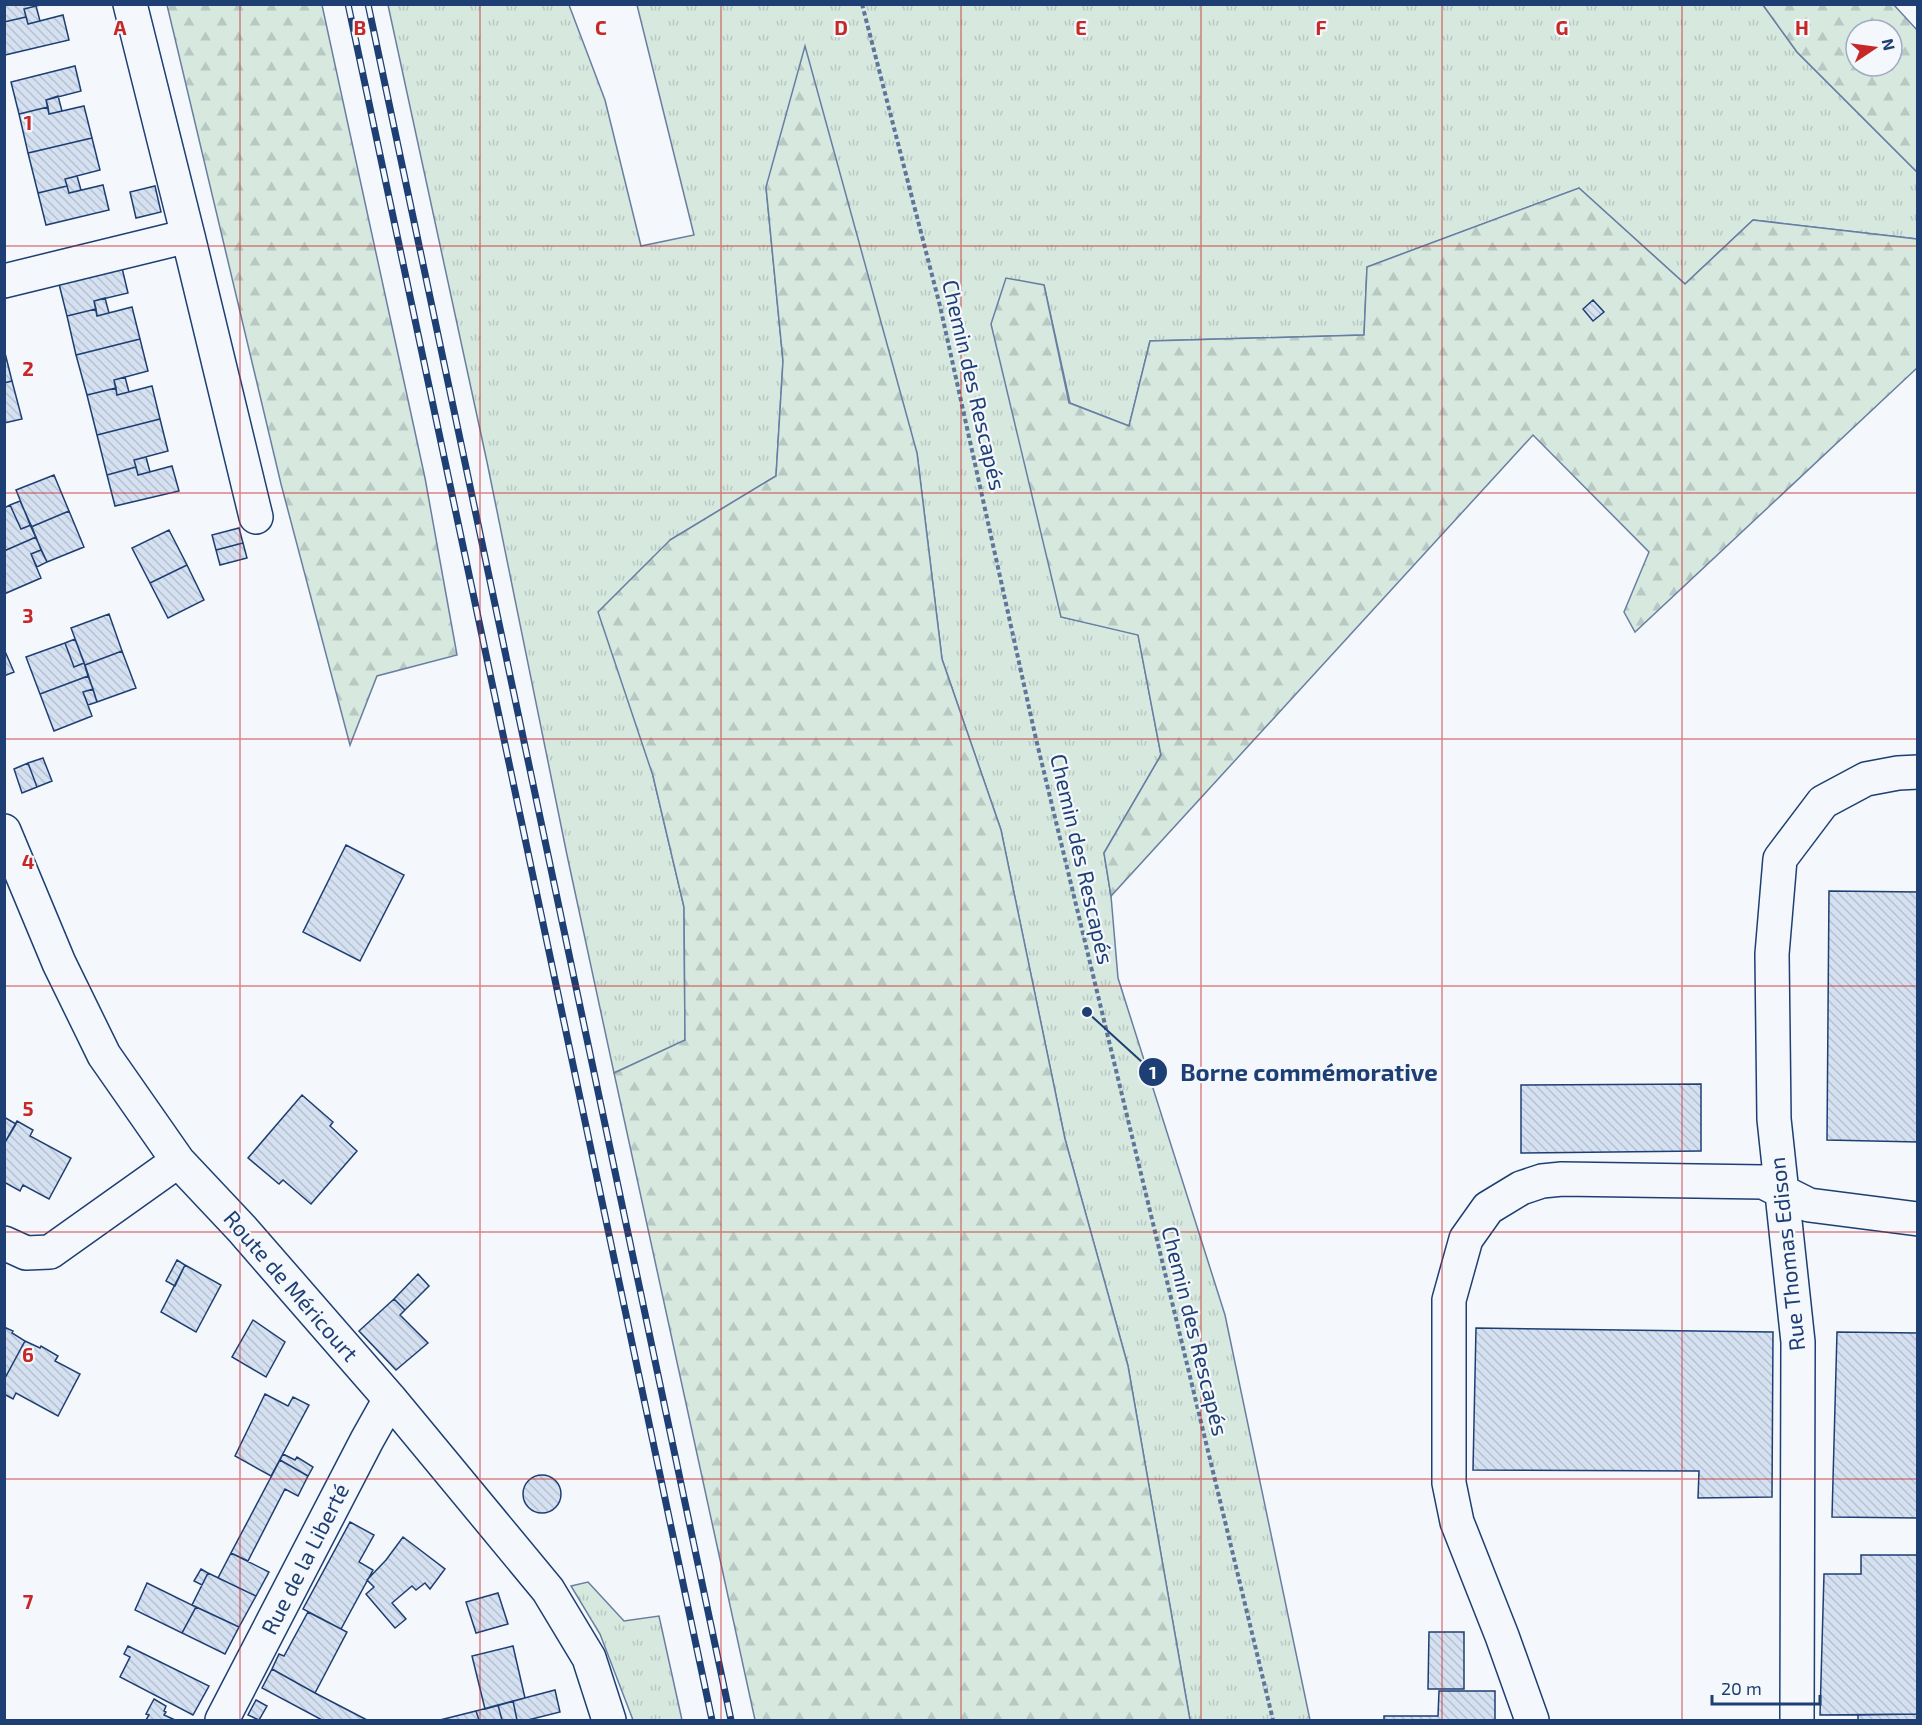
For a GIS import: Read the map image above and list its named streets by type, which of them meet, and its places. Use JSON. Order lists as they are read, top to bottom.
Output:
{
  "streets": {
    "street": ["Rue Thomas Edison", "Route de Méricourt", "Rue de la Liberté"],
    "path": ["Chemin des Rescapés"]
  },
  "crossings": [
    ["Route de Méricourt", "Rue de la Liberté"]
  ],
  "places": ["Borne commémorative"],
  "scale_bar": "20 m",
  "north": "right",
  "grid": {
    "columns": [
      "A",
      "B",
      "C",
      "D",
      "E",
      "F",
      "G",
      "H"
    ],
    "rows": [
      "1",
      "2",
      "3",
      "4",
      "5",
      "6",
      "7"
    ]
  }
}
